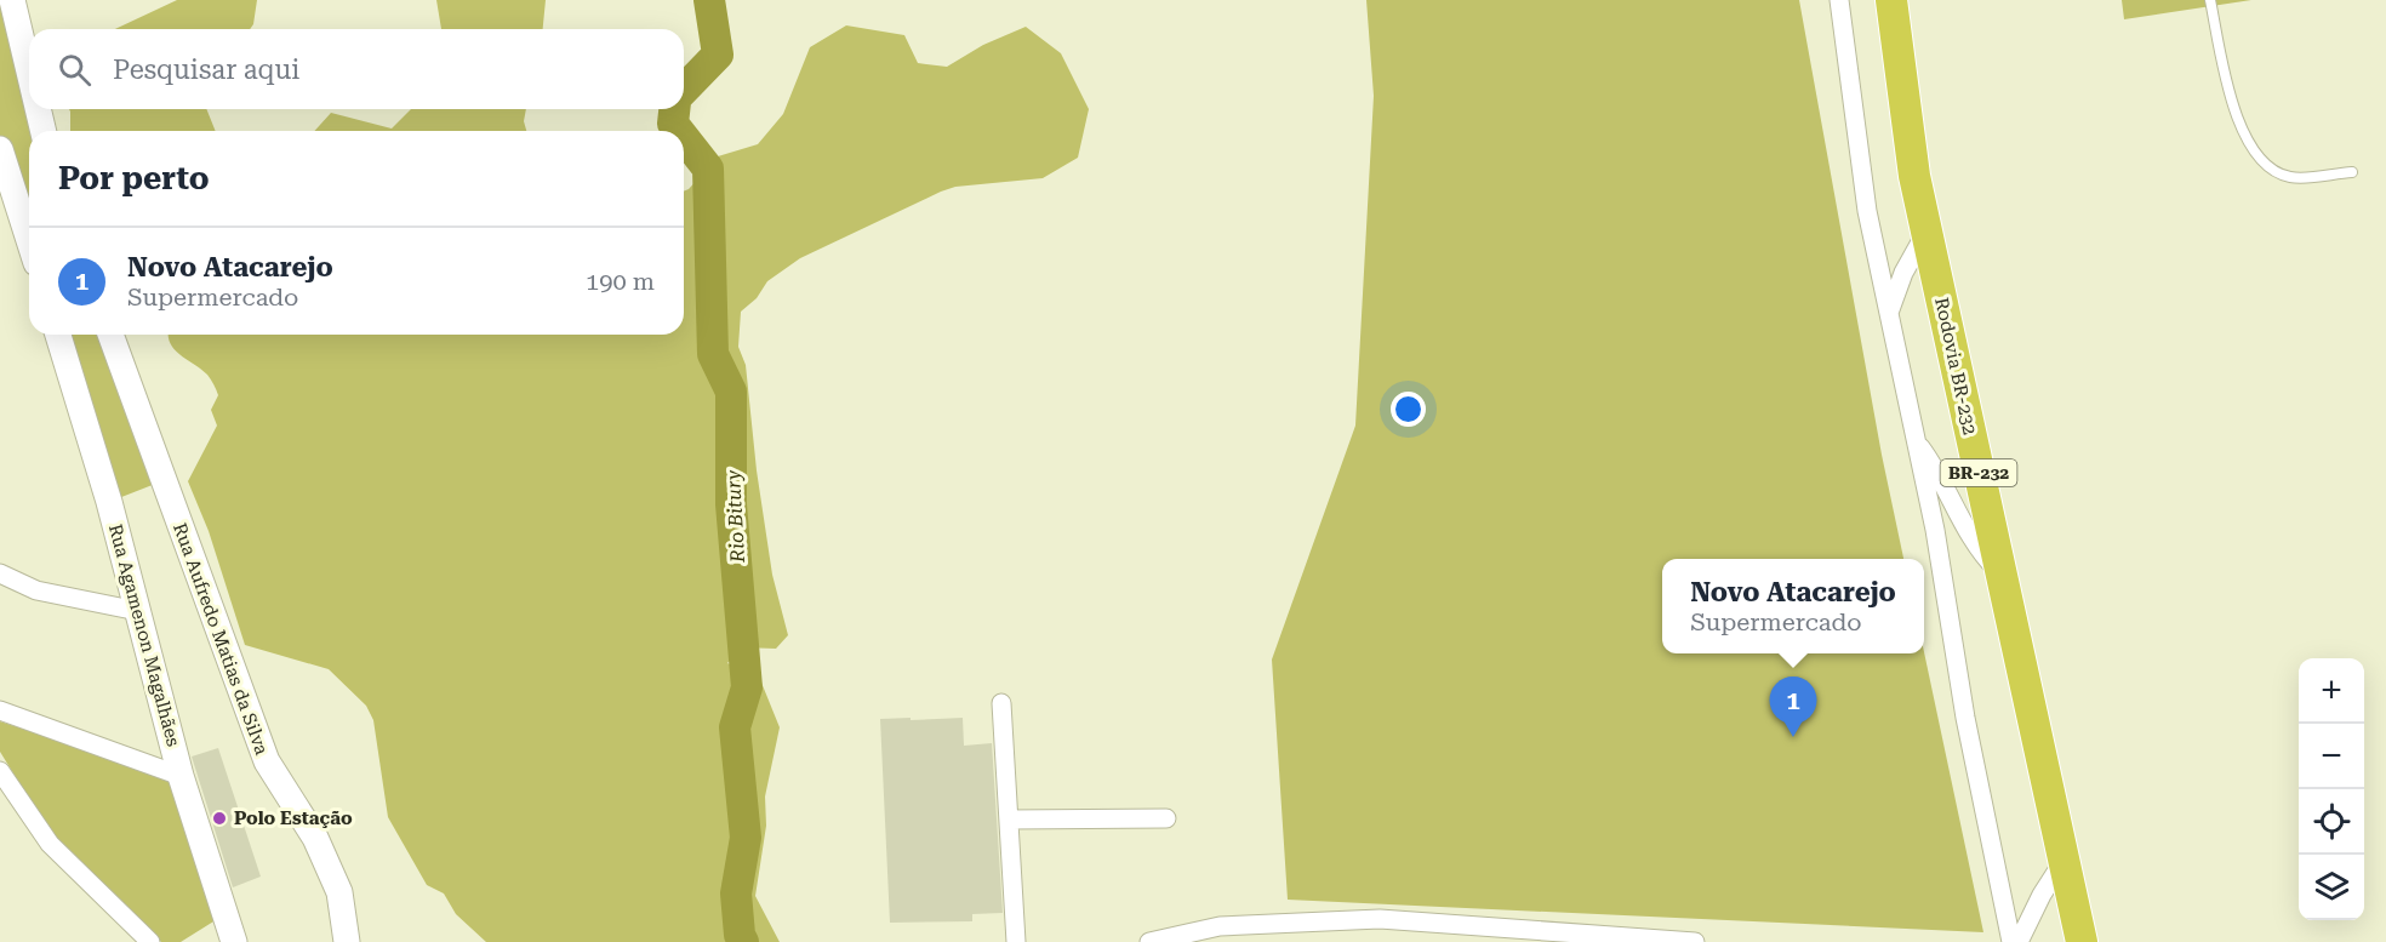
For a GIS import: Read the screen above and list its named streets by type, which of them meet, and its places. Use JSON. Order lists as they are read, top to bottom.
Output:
{
  "streets": {
    "highway": ["Rodovia BR-232", "BR-232"],
    "main road": ["Rua Agamenon Magalhães", "Rua Aufredo Matias da Silva"]
  },
  "water": ["Rio Bitury"],
  "places": ["Polo Estação"],
  "page": {
    "search": "Pesquisar aqui",
    "heading": "Por perto",
    "list": [
      {
        "mark": "1",
        "name": "Novo Atacarejo",
        "note": "Supermercado",
        "value": "190 m"
      }
    ],
    "popup": ["Novo Atacarejo", "Supermercado"],
    "map_buttons": ["+", "−"],
    "pins": "1"
  }
}
